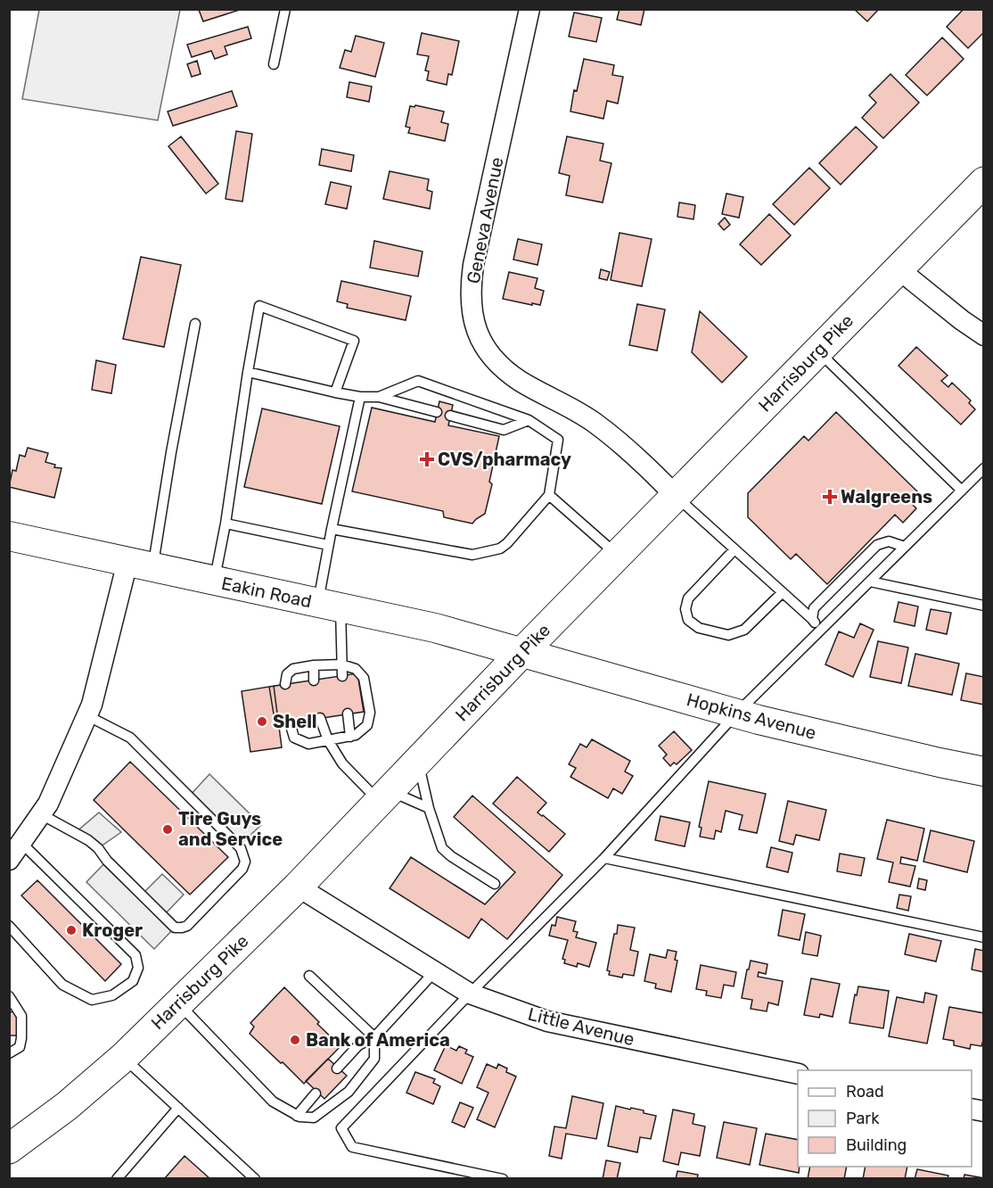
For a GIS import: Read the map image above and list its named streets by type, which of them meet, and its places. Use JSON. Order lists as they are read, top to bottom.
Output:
{
  "streets": {
    "main road": ["Harrisburg Pike"],
    "street": [
      "Geneva Avenue",
      "Eakin Road",
      "Hopkins Avenue",
      "Little Avenue"
    ]
  },
  "crossings": [
    ["Geneva Avenue", "Harrisburg Pike"],
    ["Harrisburg Pike", "Eakin Road"],
    ["Harrisburg Pike", "Hopkins Avenue"],
    ["Harrisburg Pike", "Little Avenue"],
    ["Eakin Road", "Hopkins Avenue"]
  ],
  "places": {
    "health": ["CVS/pharmacy", "Walgreens"],
    "other": [
      "Shell",
      "Tire Guys and Service",
      "Kroger",
      "Bank of America"
    ]
  },
  "legend": ["Road", "Park", "Building"]
}
